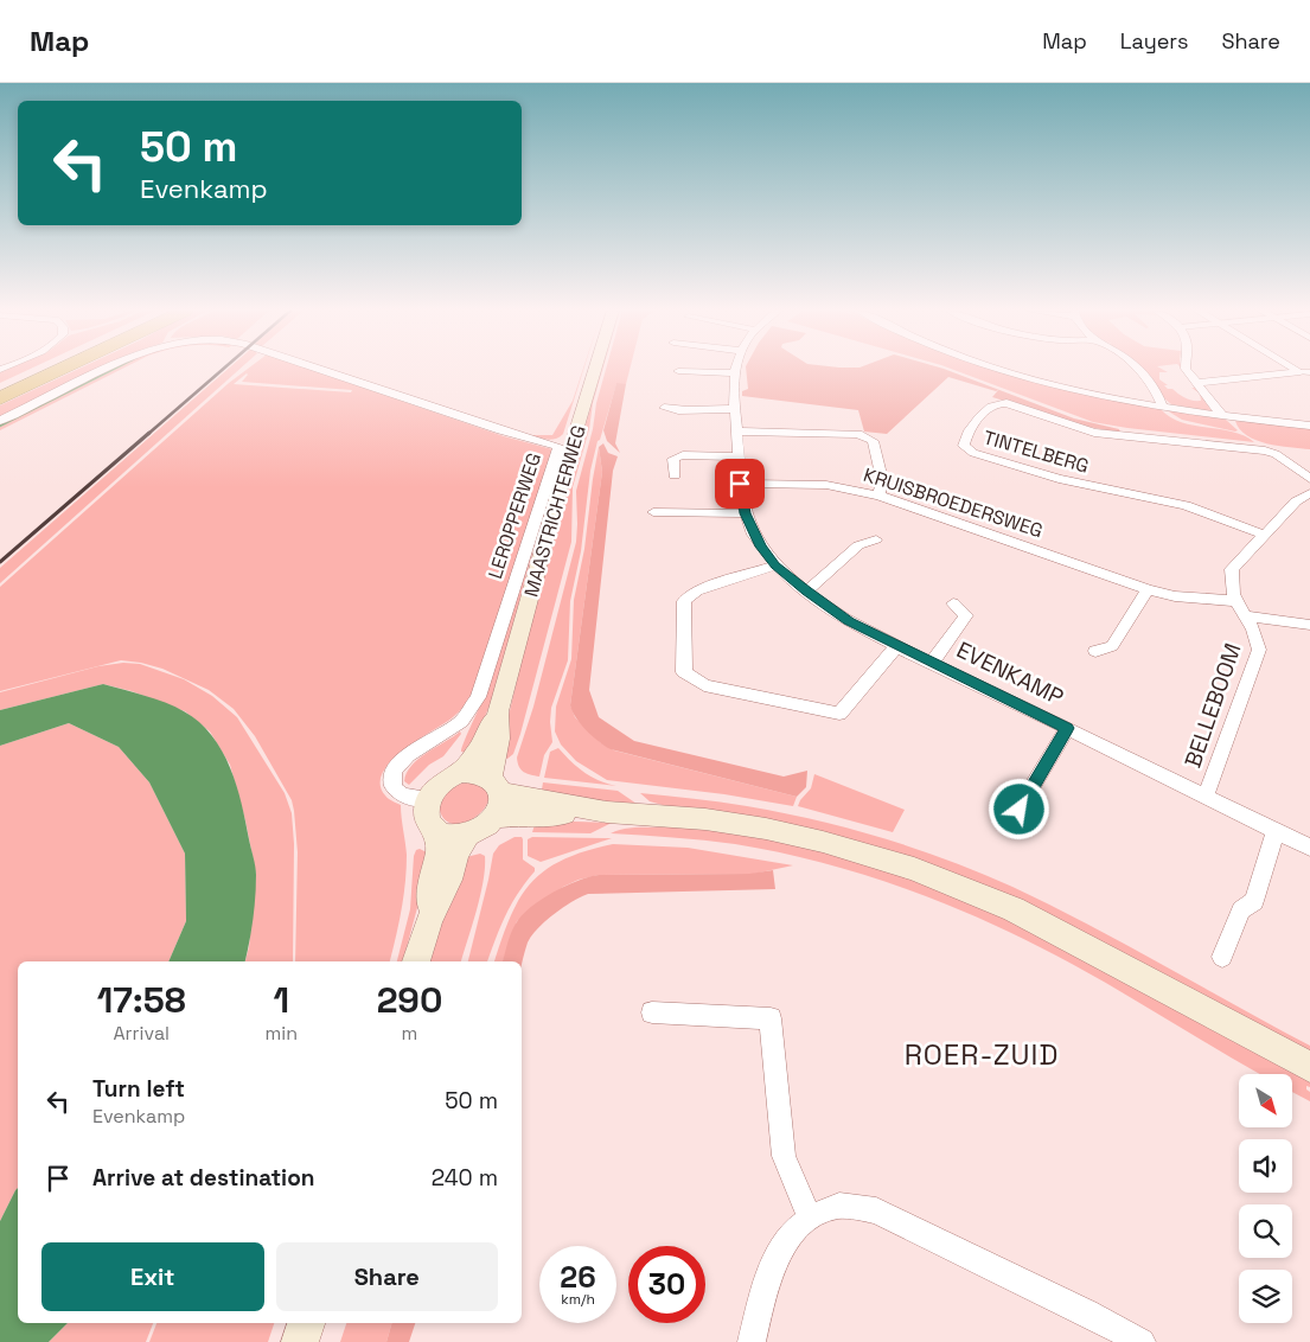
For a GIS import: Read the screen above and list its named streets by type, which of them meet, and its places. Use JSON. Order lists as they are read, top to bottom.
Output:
{
  "streets": {
    "main road": ["MAASTRICHTERWEG"],
    "street": [
      "TINTELBERG",
      "KRUISBROEDERSWEG",
      "LEROPPERWEG",
      "EVENKAMP",
      "BELLEBOOM"
    ]
  },
  "crossings": [
    ["KRUISBROEDERSWEG", "EVENKAMP"],
    ["KRUISBROEDERSWEG", "BELLEBOOM"],
    ["MAASTRICHTERWEG", "LEROPPERWEG"],
    ["EVENKAMP", "BELLEBOOM"]
  ],
  "districts": ["ROER-ZUID"],
  "north": "bottom right",
  "page": {
    "header": "Map",
    "nav": ["Map", "Layers", "Share"],
    "turn": ["50 m", "Evenkamp"],
    "eta": [
      "17:58",
      "Arrival",
      "1",
      "min",
      "290",
      "m"
    ],
    "list": [
      {
        "name": "Turn left",
        "note": "Evenkamp",
        "value": "50 m"
      },
      {
        "name": "Arrive at destination",
        "value": "240 m"
      }
    ],
    "buttons": ["Exit", "Share"],
    "speed": "26 km/h",
    "limit": "30"
  }
}
